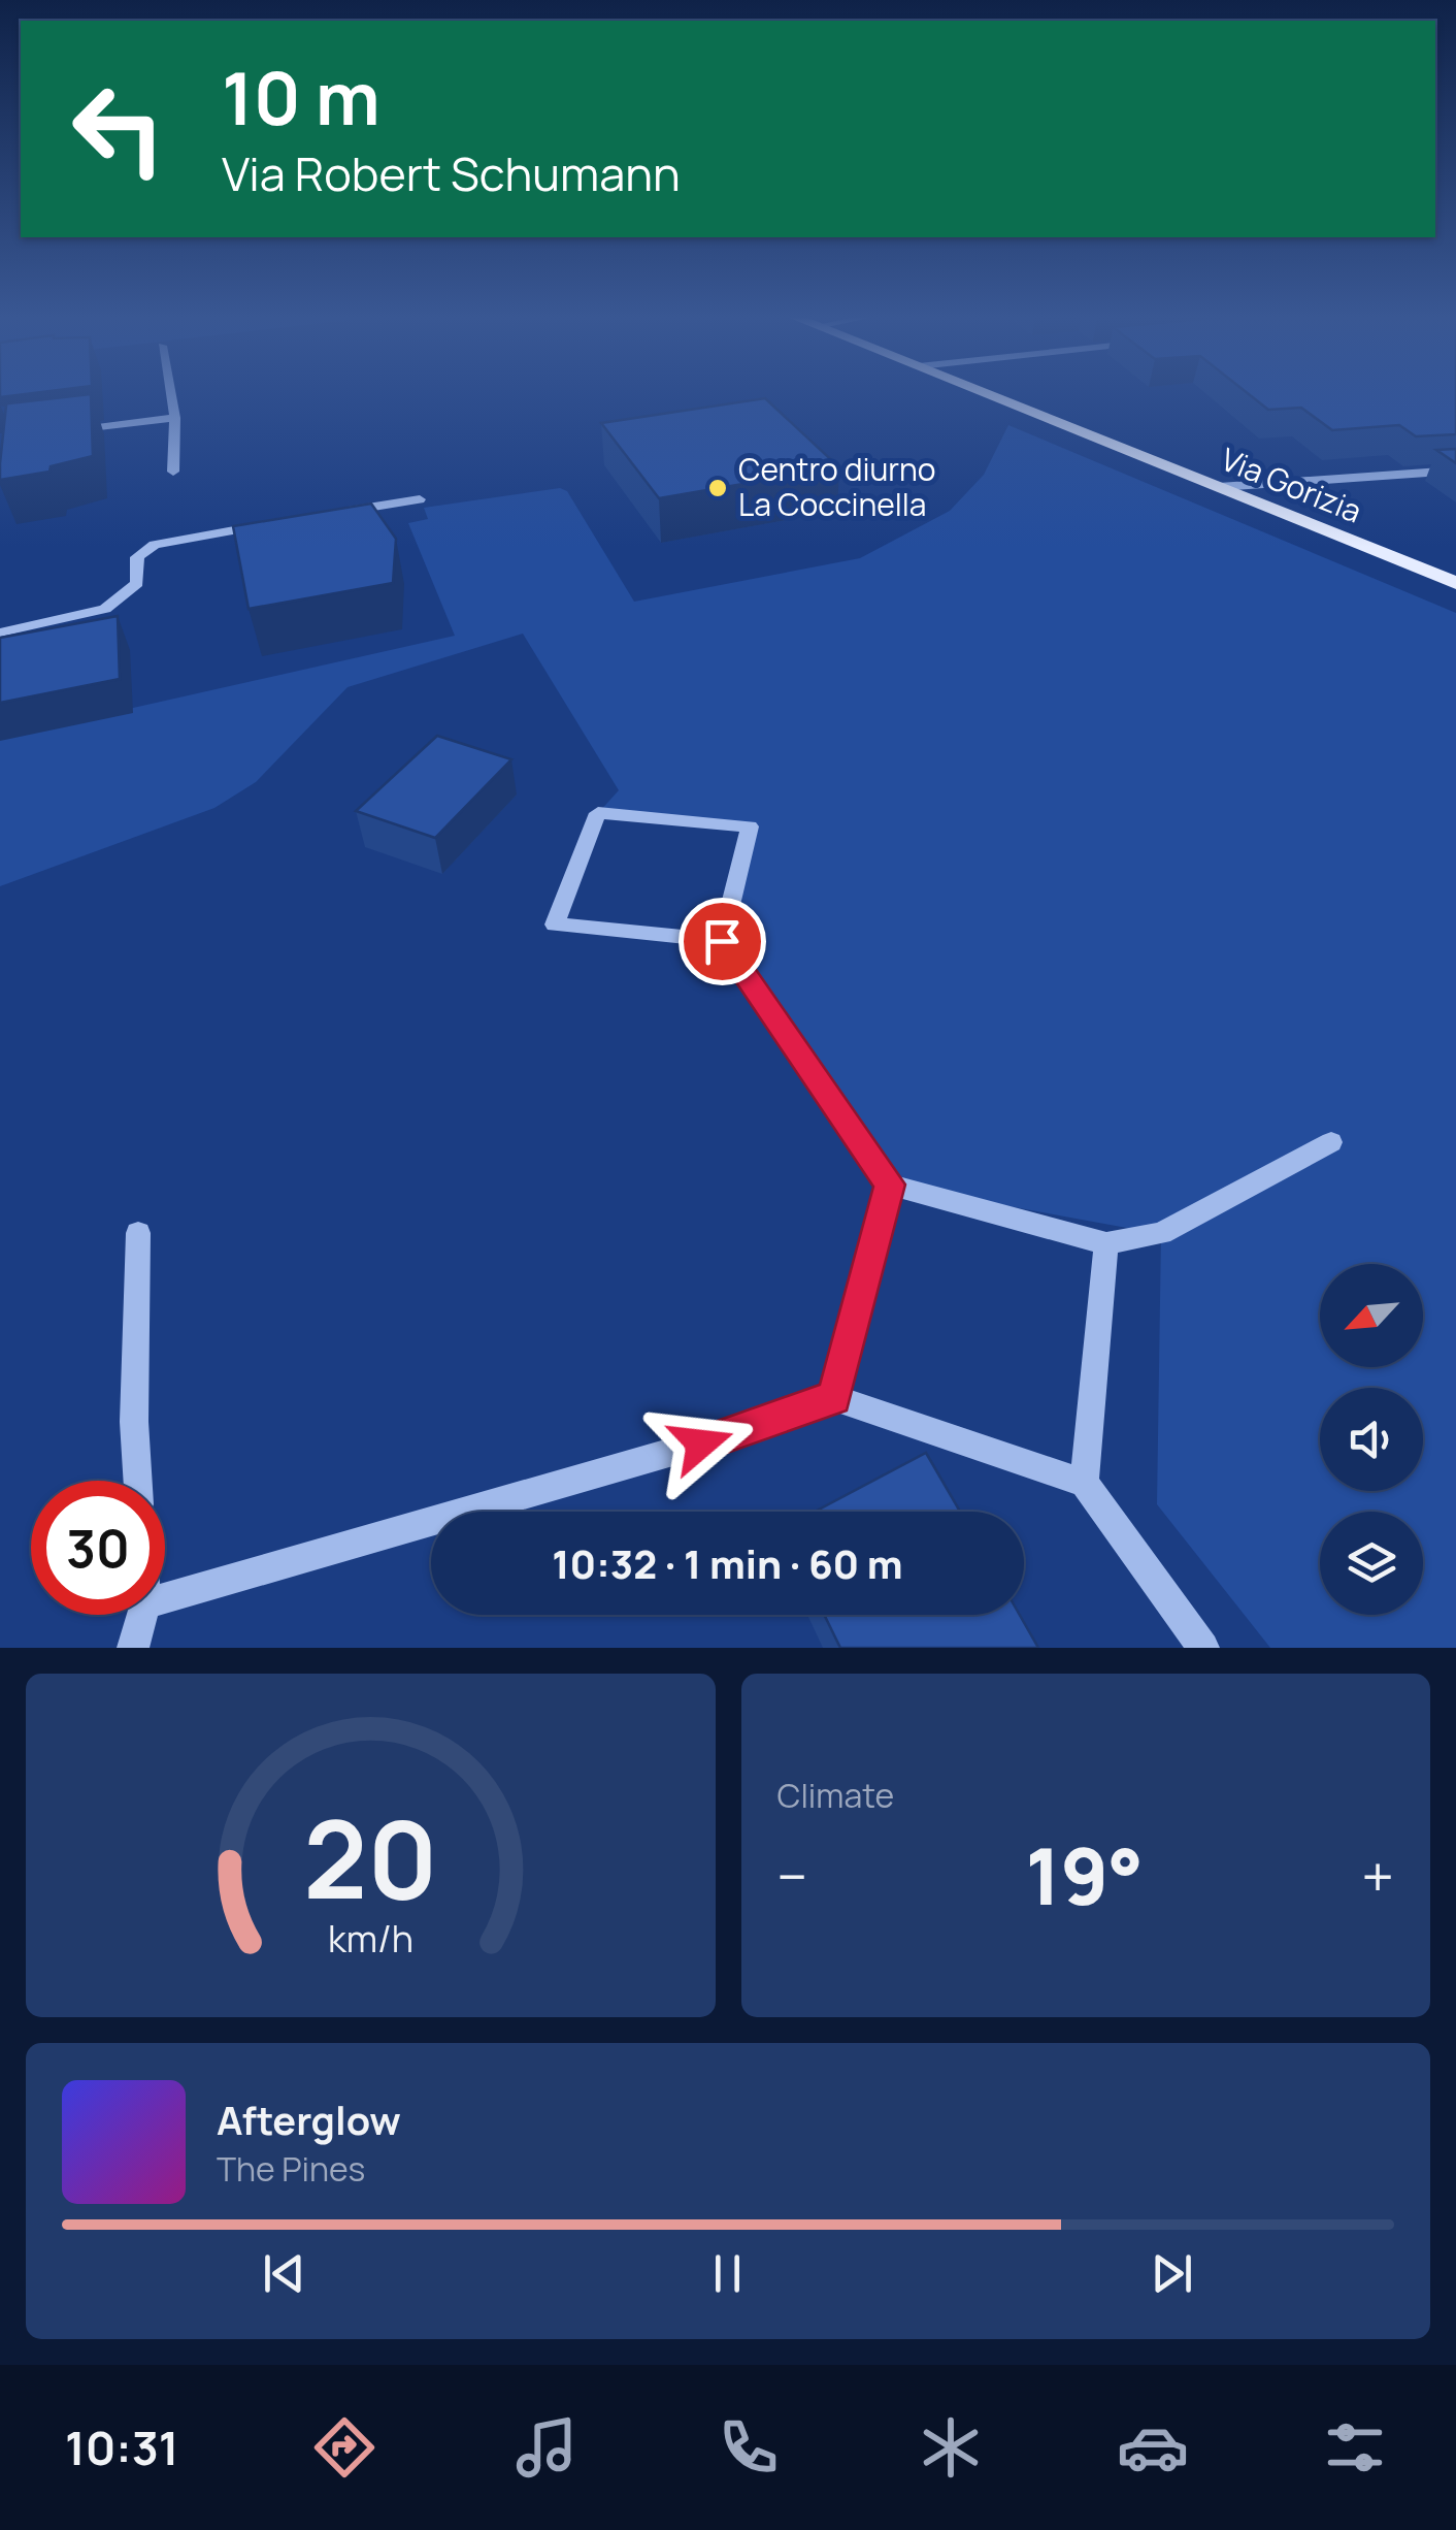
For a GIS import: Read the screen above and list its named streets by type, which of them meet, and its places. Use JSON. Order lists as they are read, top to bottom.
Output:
{
  "streets": {
    "main road": ["Via Gorizia"]
  },
  "places": ["Centro diurno La Coccinella"],
  "north": "bottom left",
  "page": {
    "turn": ["10 m", "Via Robert Schumann"],
    "limit": "30",
    "trip": "10:32 · 1 min · 60 m",
    "tile": "Climate",
    "heat": ["−", "19°", "+"],
    "song": ["Afterglow", "The Pines"],
    "tabs": "10:31",
    "gauge": ["20", "km/h"]
  }
}
